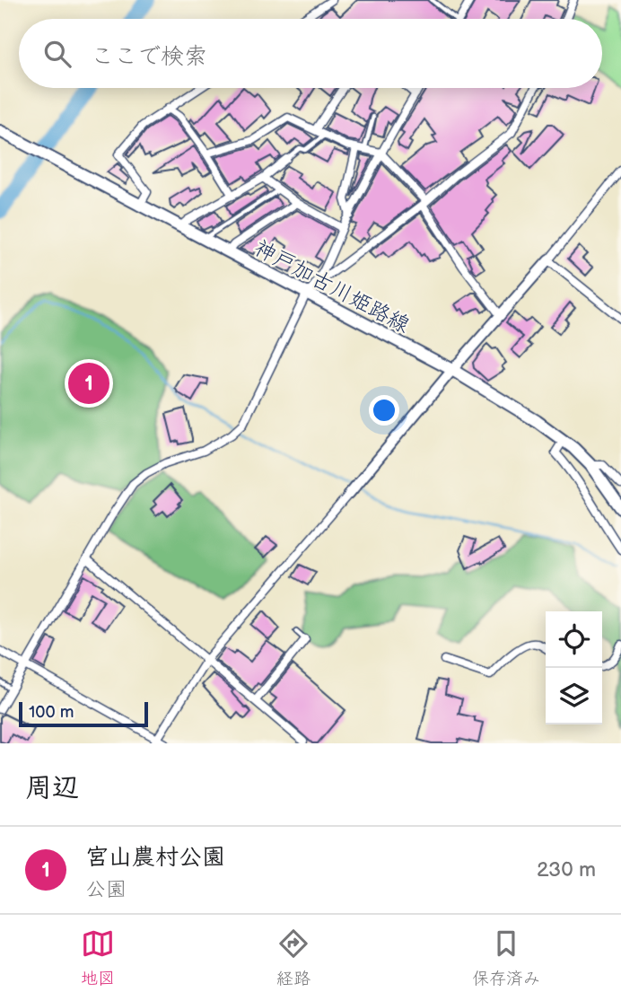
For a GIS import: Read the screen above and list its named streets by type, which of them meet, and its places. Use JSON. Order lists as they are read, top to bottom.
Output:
{
  "streets": {
    "main road": ["神戸加古川姫路線"]
  },
  "scale_bar": "100 m",
  "page": {
    "search": "ここで検索",
    "pins": "1",
    "scale": "100 m",
    "heading": "周辺",
    "list": [
      {
        "mark": "1",
        "name": "宮山農村公園",
        "note": "公園",
        "value": "230 m"
      }
    ],
    "nav": ["地図", "経路", "保存済み"]
  }
}
